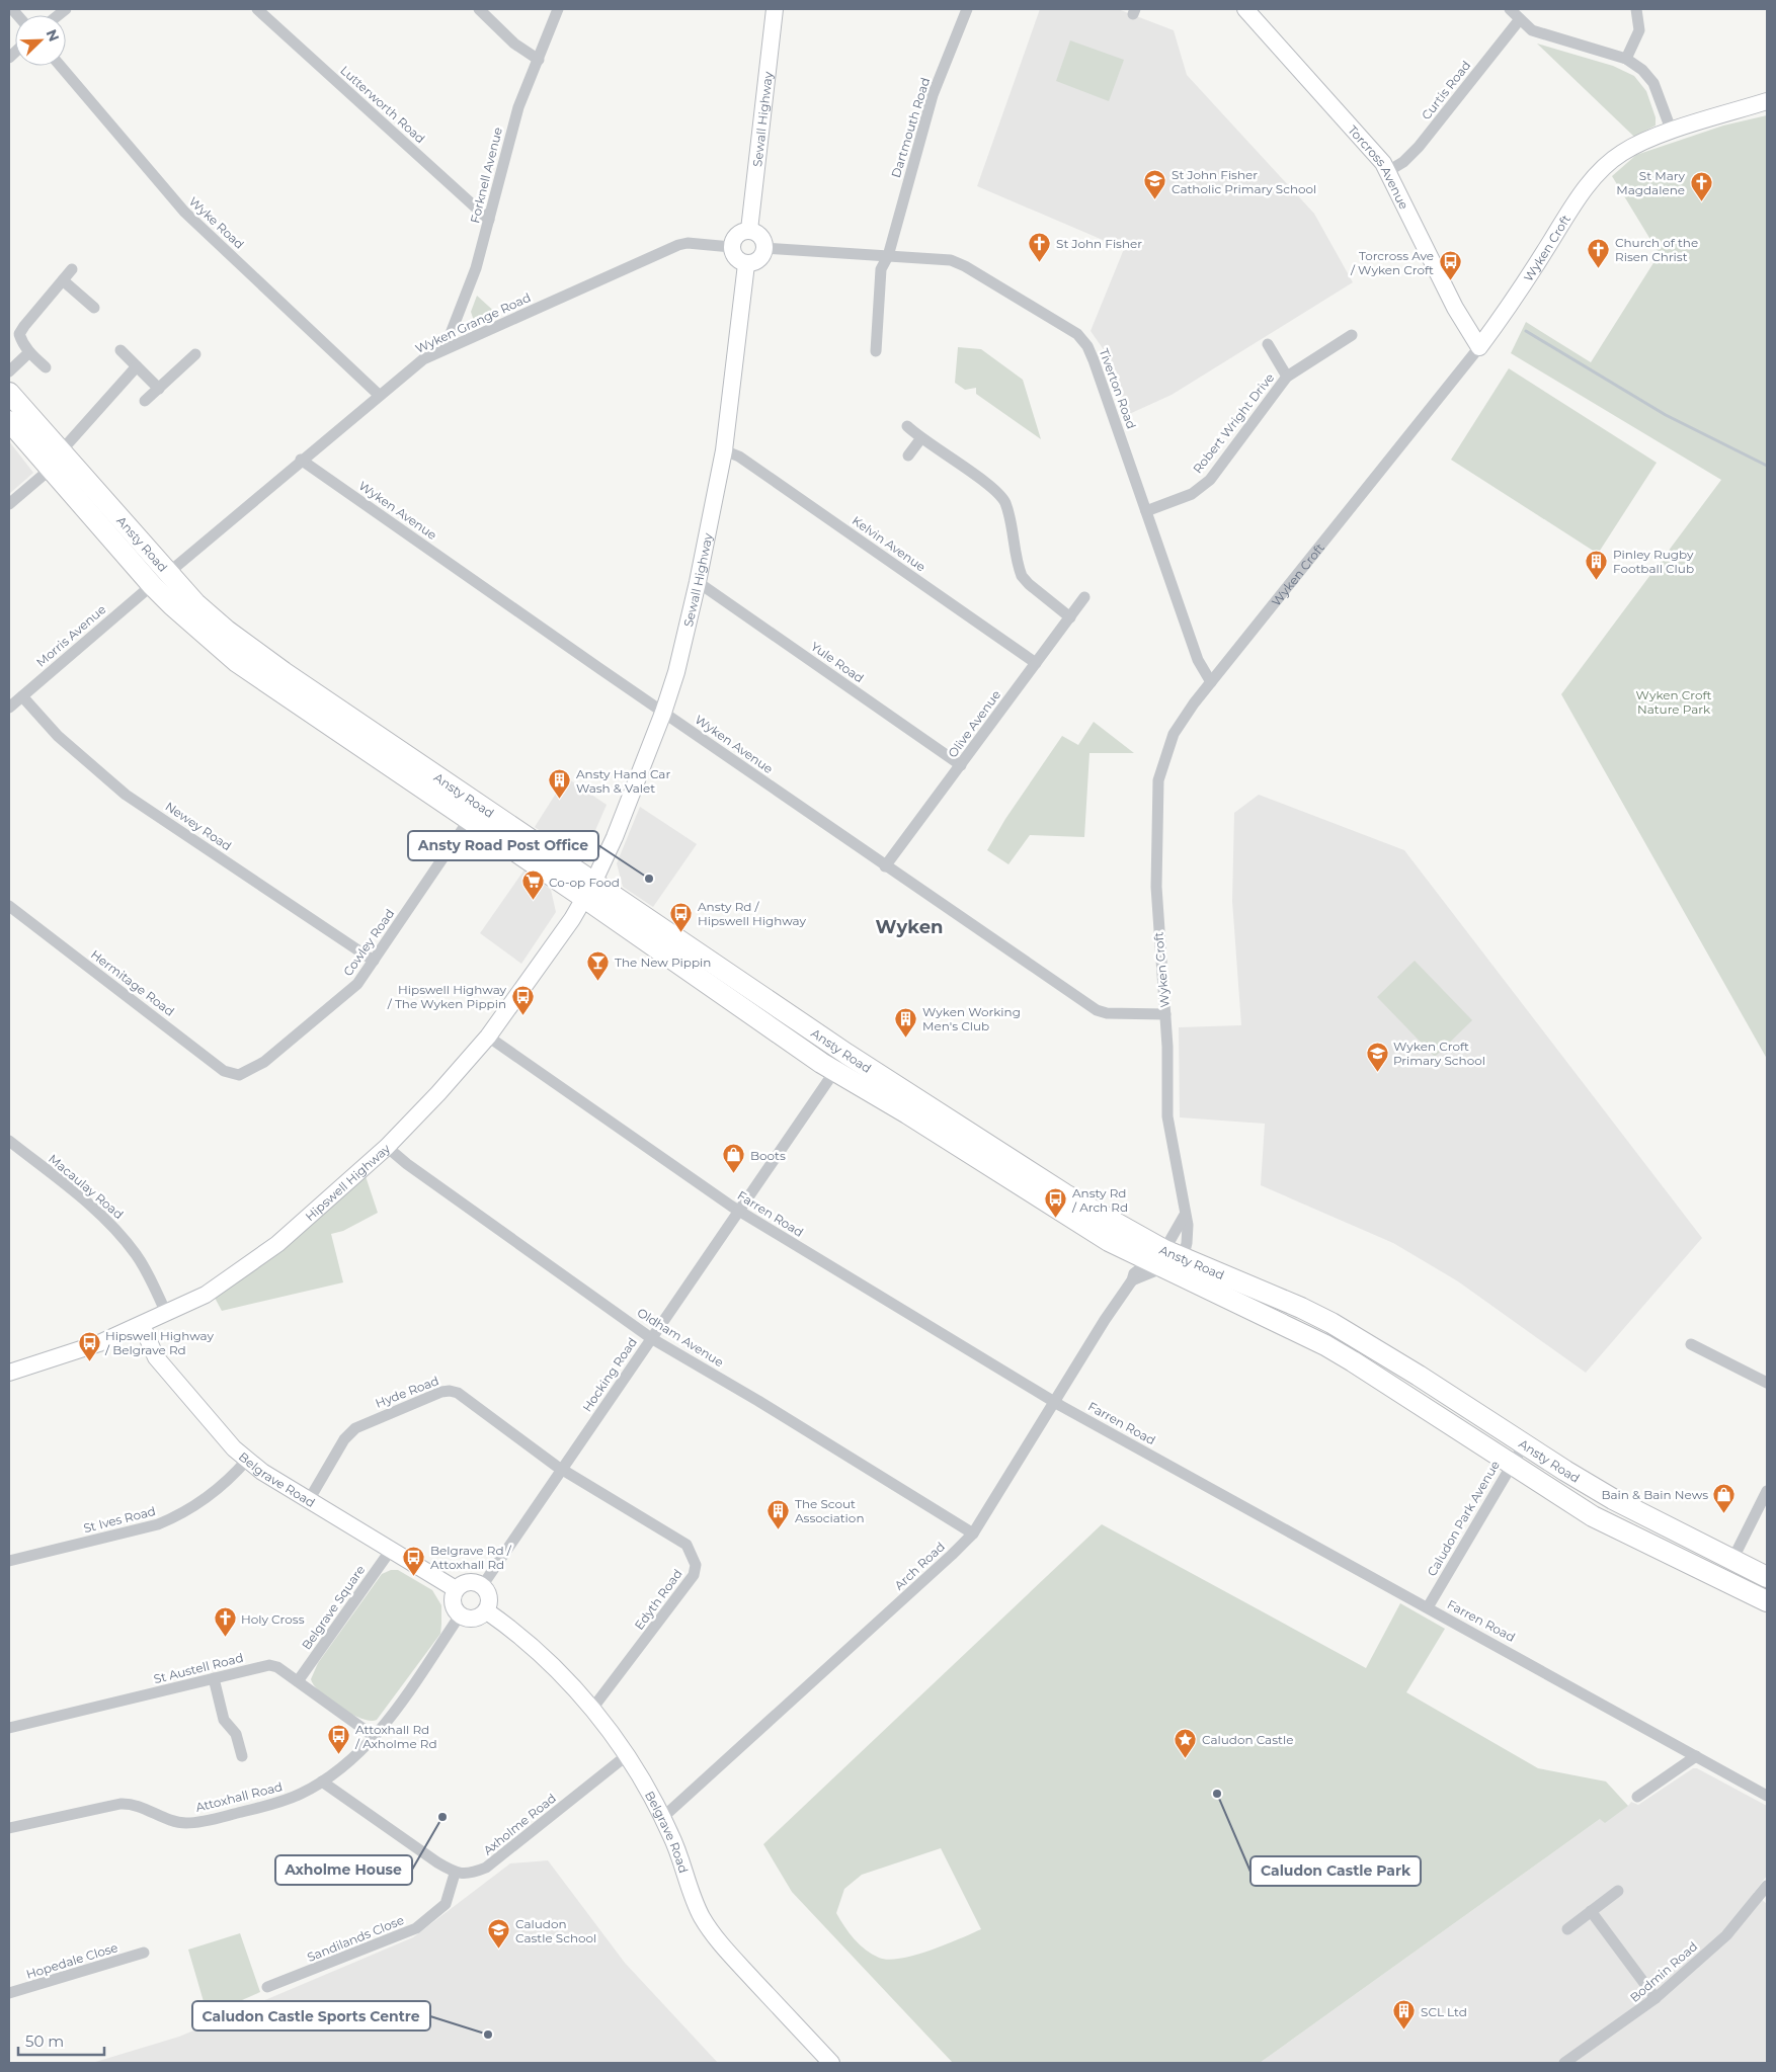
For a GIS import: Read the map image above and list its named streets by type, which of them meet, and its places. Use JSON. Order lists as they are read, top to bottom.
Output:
{
  "streets": {
    "highway": ["Ansty Road"],
    "street": [
      "Curtis Road",
      "Lutterworth Road",
      "Sewall Highway",
      "Dartmouth Road",
      "Torcross Avenue",
      "Forknell Avenue",
      "Wyke Road",
      "Wyken Croft",
      "Wyken Grange Road",
      "Tiverton Road",
      "Robert Wright Drive",
      "Wyken Avenue",
      "Kelvin Avenue",
      "Morris Avenue",
      "Yule Road",
      "Olive Avenue",
      "Newey Road",
      "Cowley Road",
      "Hermitage Road",
      "Hipswell Highway",
      "Macaulay Road",
      "Farren Road",
      "Oldham Avenue",
      "Hocking Road",
      "Hyde Road",
      "Belgrave Road",
      "Caludon Park Avenue",
      "St Ives Road",
      "Arch Road",
      "Edyth Road",
      "Belgrave Square",
      "St Austell Road",
      "Attoxhall Road",
      "Axholme Road",
      "Sandilands Close",
      "Hopedale Close",
      "Bodmin Road"
    ]
  },
  "crossings": [
    ["Curtis Road", "Torcross Avenue"],
    ["Lutterworth Road", "Forknell Avenue"],
    ["Sewall Highway", "Wyken Grange Road"],
    ["Sewall Highway", "Tiverton Road"],
    ["Sewall Highway", "Wyken Avenue"],
    ["Sewall Highway", "Kelvin Avenue"],
    ["Sewall Highway", "Ansty Road"],
    ["Sewall Highway", "Yule Road"],
    ["Sewall Highway", "Hipswell Highway"],
    ["Dartmouth Road", "Tiverton Road"],
    ["Torcross Avenue", "Wyken Croft"],
    ["Forknell Avenue", "Wyken Grange Road"],
    ["Wyke Road", "Wyken Grange Road"],
    ["Wyken Croft", "Tiverton Road"],
    ["Wyken Croft", "Wyken Avenue"],
    ["Wyken Croft", "Ansty Road"],
    ["Wyken Grange Road", "Tiverton Road"],
    ["Wyken Grange Road", "Wyken Avenue"],
    ["Wyken Grange Road", "Ansty Road"],
    ["Wyken Grange Road", "Morris Avenue"],
    ["Tiverton Road", "Robert Wright Drive"],
    ["Wyken Avenue", "Olive Avenue"],
    ["Kelvin Avenue", "Olive Avenue"],
    ["Ansty Road", "Morris Avenue"],
    ["Ansty Road", "Cowley Road"],
    ["Ansty Road", "Hipswell Highway"],
    ["Ansty Road", "Hocking Road"],
    ["Ansty Road", "Caludon Park Avenue"],
    ["Ansty Road", "Arch Road"],
    ["Morris Avenue", "Newey Road"],
    ["Yule Road", "Olive Avenue"],
    ["Newey Road", "Cowley Road"],
    ["Cowley Road", "Hermitage Road"],
    ["Hipswell Highway", "Macaulay Road"],
    ["Hipswell Highway", "Farren Road"],
    ["Hipswell Highway", "Oldham Avenue"],
    ["Hipswell Highway", "Belgrave Road"],
    ["Farren Road", "Hocking Road"],
    ["Farren Road", "Caludon Park Avenue"],
    ["Farren Road", "Arch Road"],
    ["Oldham Avenue", "Hocking Road"],
    ["Oldham Avenue", "Arch Road"],
    ["Hocking Road", "Hyde Road"],
    ["Hocking Road", "Belgrave Road"],
    ["Hocking Road", "Edyth Road"],
    ["Hocking Road", "Attoxhall Road"],
    ["Hyde Road", "Belgrave Road"],
    ["Hyde Road", "Edyth Road"],
    ["Belgrave Road", "St Ives Road"],
    ["Belgrave Road", "Arch Road"],
    ["Belgrave Road", "Edyth Road"],
    ["Belgrave Road", "Belgrave Square"],
    ["Belgrave Road", "Attoxhall Road"],
    ["Belgrave Road", "Axholme Road"],
    ["Belgrave Square", "St Austell Road"],
    ["St Austell Road", "Attoxhall Road"],
    ["Axholme Road", "Sandilands Close"]
  ],
  "districts": ["Wyken"],
  "parks": ["Wyken Croft Nature Park"],
  "places": {
    "school or university": ["St John Fisher Catholic Primary School", "Wyken Croft Primary School", "Caludon Castle School"],
    "church": [
      "St Mary Magdalene",
      "St John Fisher",
      "Church of the Risen Christ",
      "Holy Cross"
    ],
    "bus stop": [
      "Torcross Ave / Wyken Croft",
      "Ansty Rd / Hipswell Highway",
      "Hipswell Highway / The Wyken Pippin",
      "Ansty Rd / Arch Rd",
      "Hipswell Highway / Belgrave Rd",
      "Belgrave Rd / Attoxhall Rd",
      "Attoxhall Rd / Axholme Rd"
    ],
    "building": [
      "Pinley Rugby Football Club",
      "Ansty Hand Car Wash & Valet",
      "Wyken Working Men's Club",
      "The Scout Association",
      "SCL Ltd"
    ],
    "other": [
      "Ansty Road Post Office",
      "Caludon Castle Park",
      "Axholme House",
      "Caludon Castle Sports Centre"
    ],
    "supermarket": ["Co-op Food"],
    "bar": ["The New Pippin"],
    "shop": ["Boots", "Bain & Bain News"],
    "place": ["Caludon Castle"]
  },
  "scale_bar": "50 m",
  "north": "top right"
}
